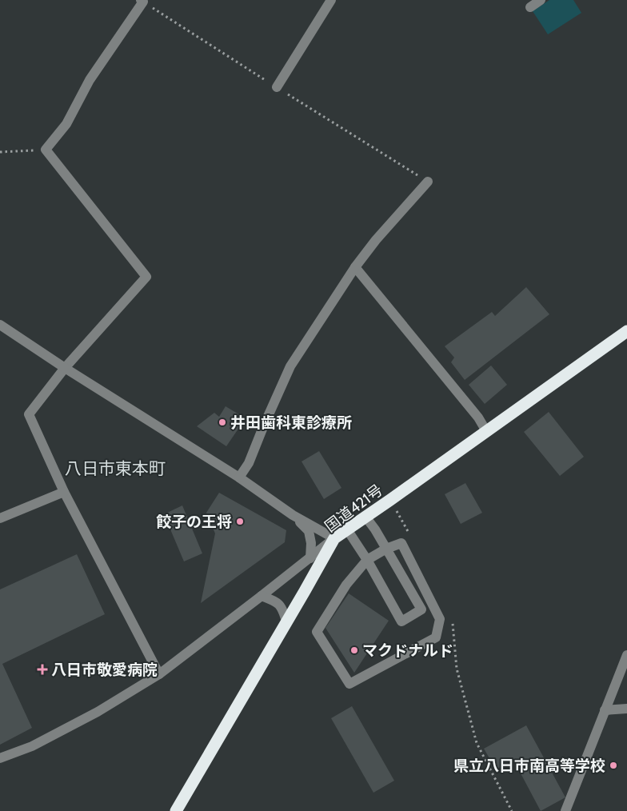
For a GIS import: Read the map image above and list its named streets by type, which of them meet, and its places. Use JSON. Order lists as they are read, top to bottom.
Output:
{
  "streets": {
    "highway": ["国道421号"]
  },
  "districts": ["八日市東本町"],
  "places": {
    "other": [
      "井田歯科東診療所",
      "餃子の王将",
      "マクドナルド",
      "県立八日市南高等学校"
    ],
    "health": ["八日市敬愛病院"]
  }
}
